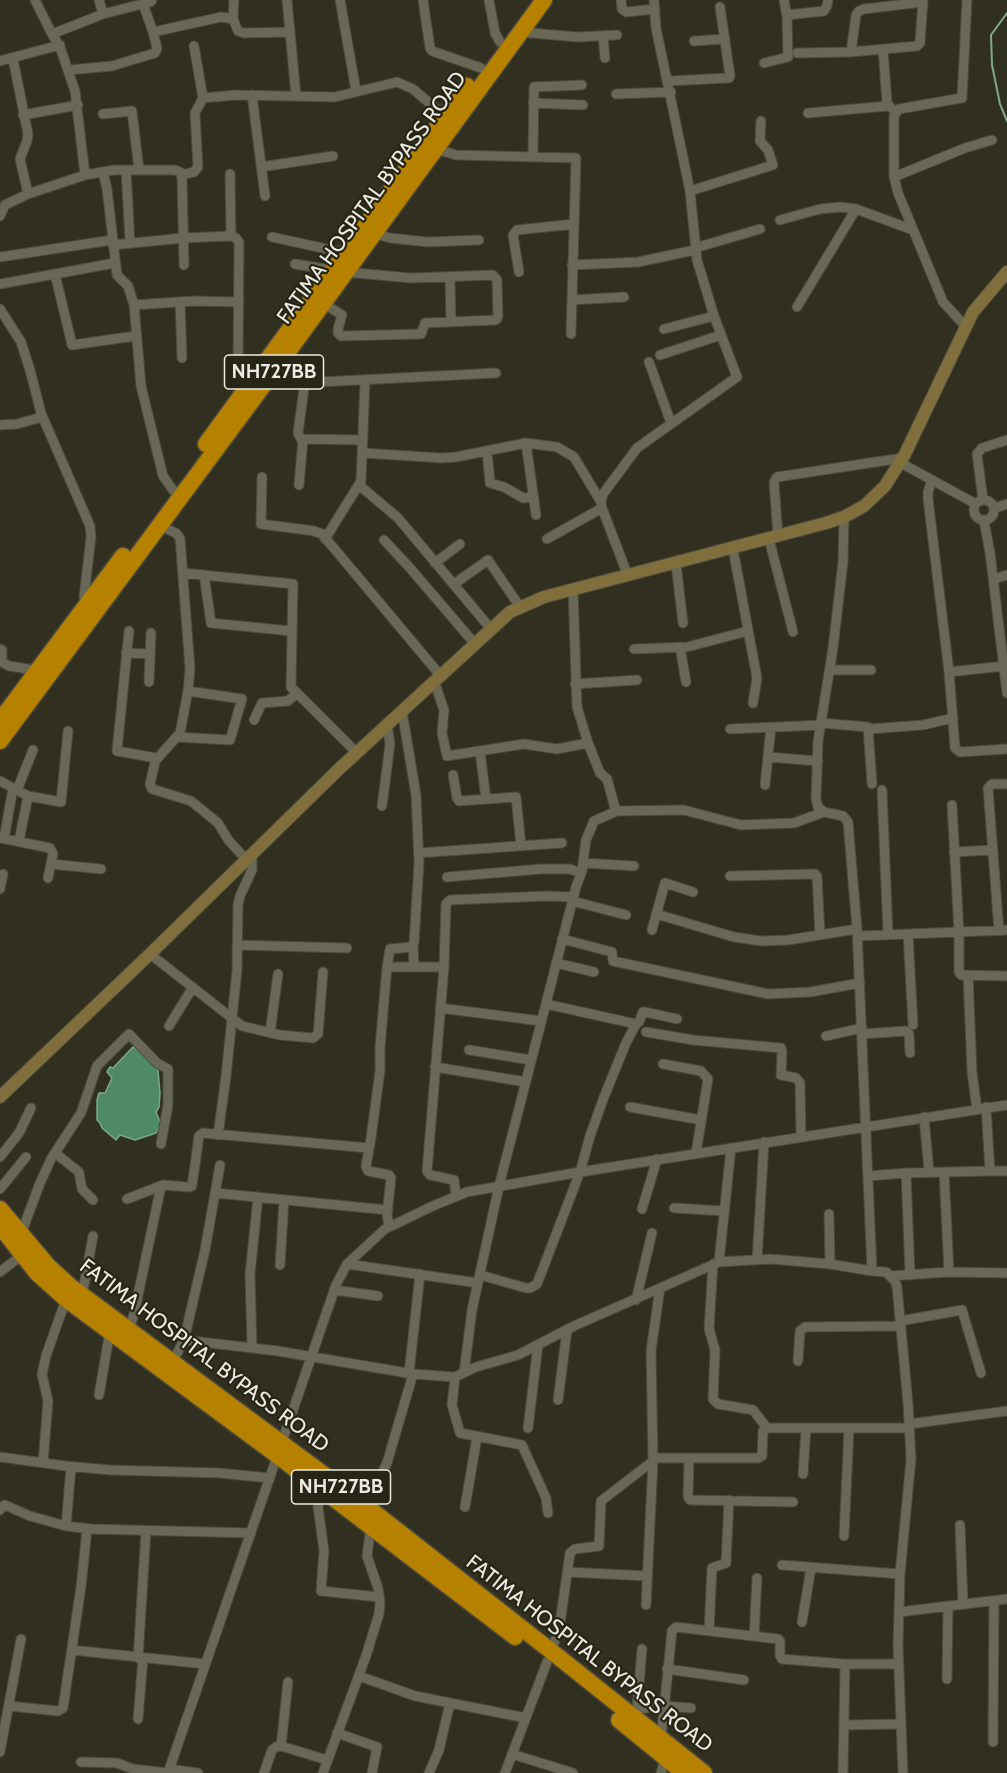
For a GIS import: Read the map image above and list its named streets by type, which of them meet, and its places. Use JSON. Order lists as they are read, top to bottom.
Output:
{
  "streets": {
    "highway": ["FATIMA HOSPITAL BYPASS ROAD", "NH727BB"]
  }
}
